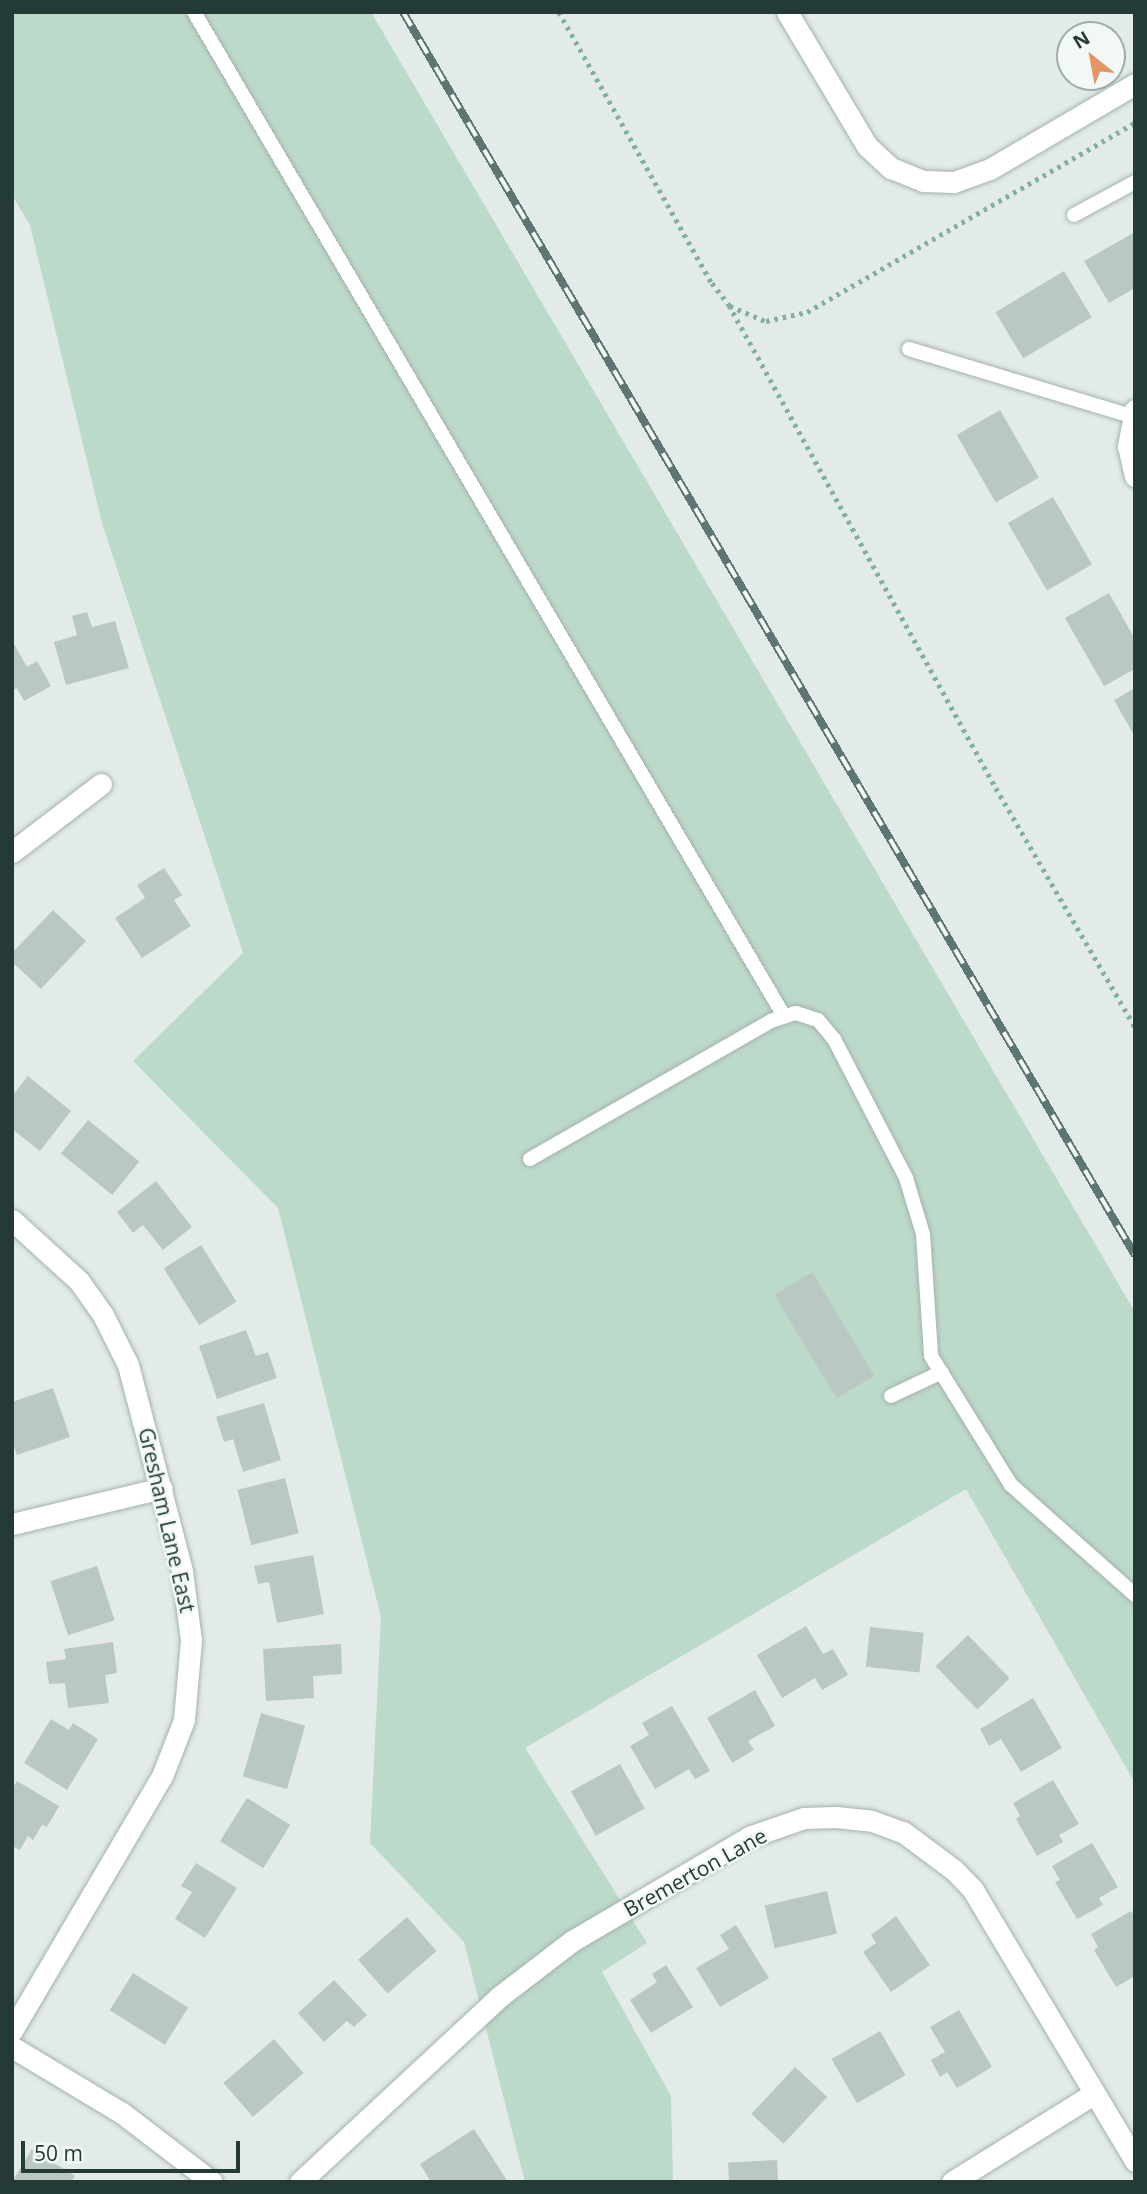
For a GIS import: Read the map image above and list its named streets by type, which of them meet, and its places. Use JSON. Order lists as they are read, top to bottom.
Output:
{
  "streets": {
    "street": ["Gresham Lane East", "Bremerton Lane"]
  },
  "scale_bar": "50 m",
  "north": "top left"
}
